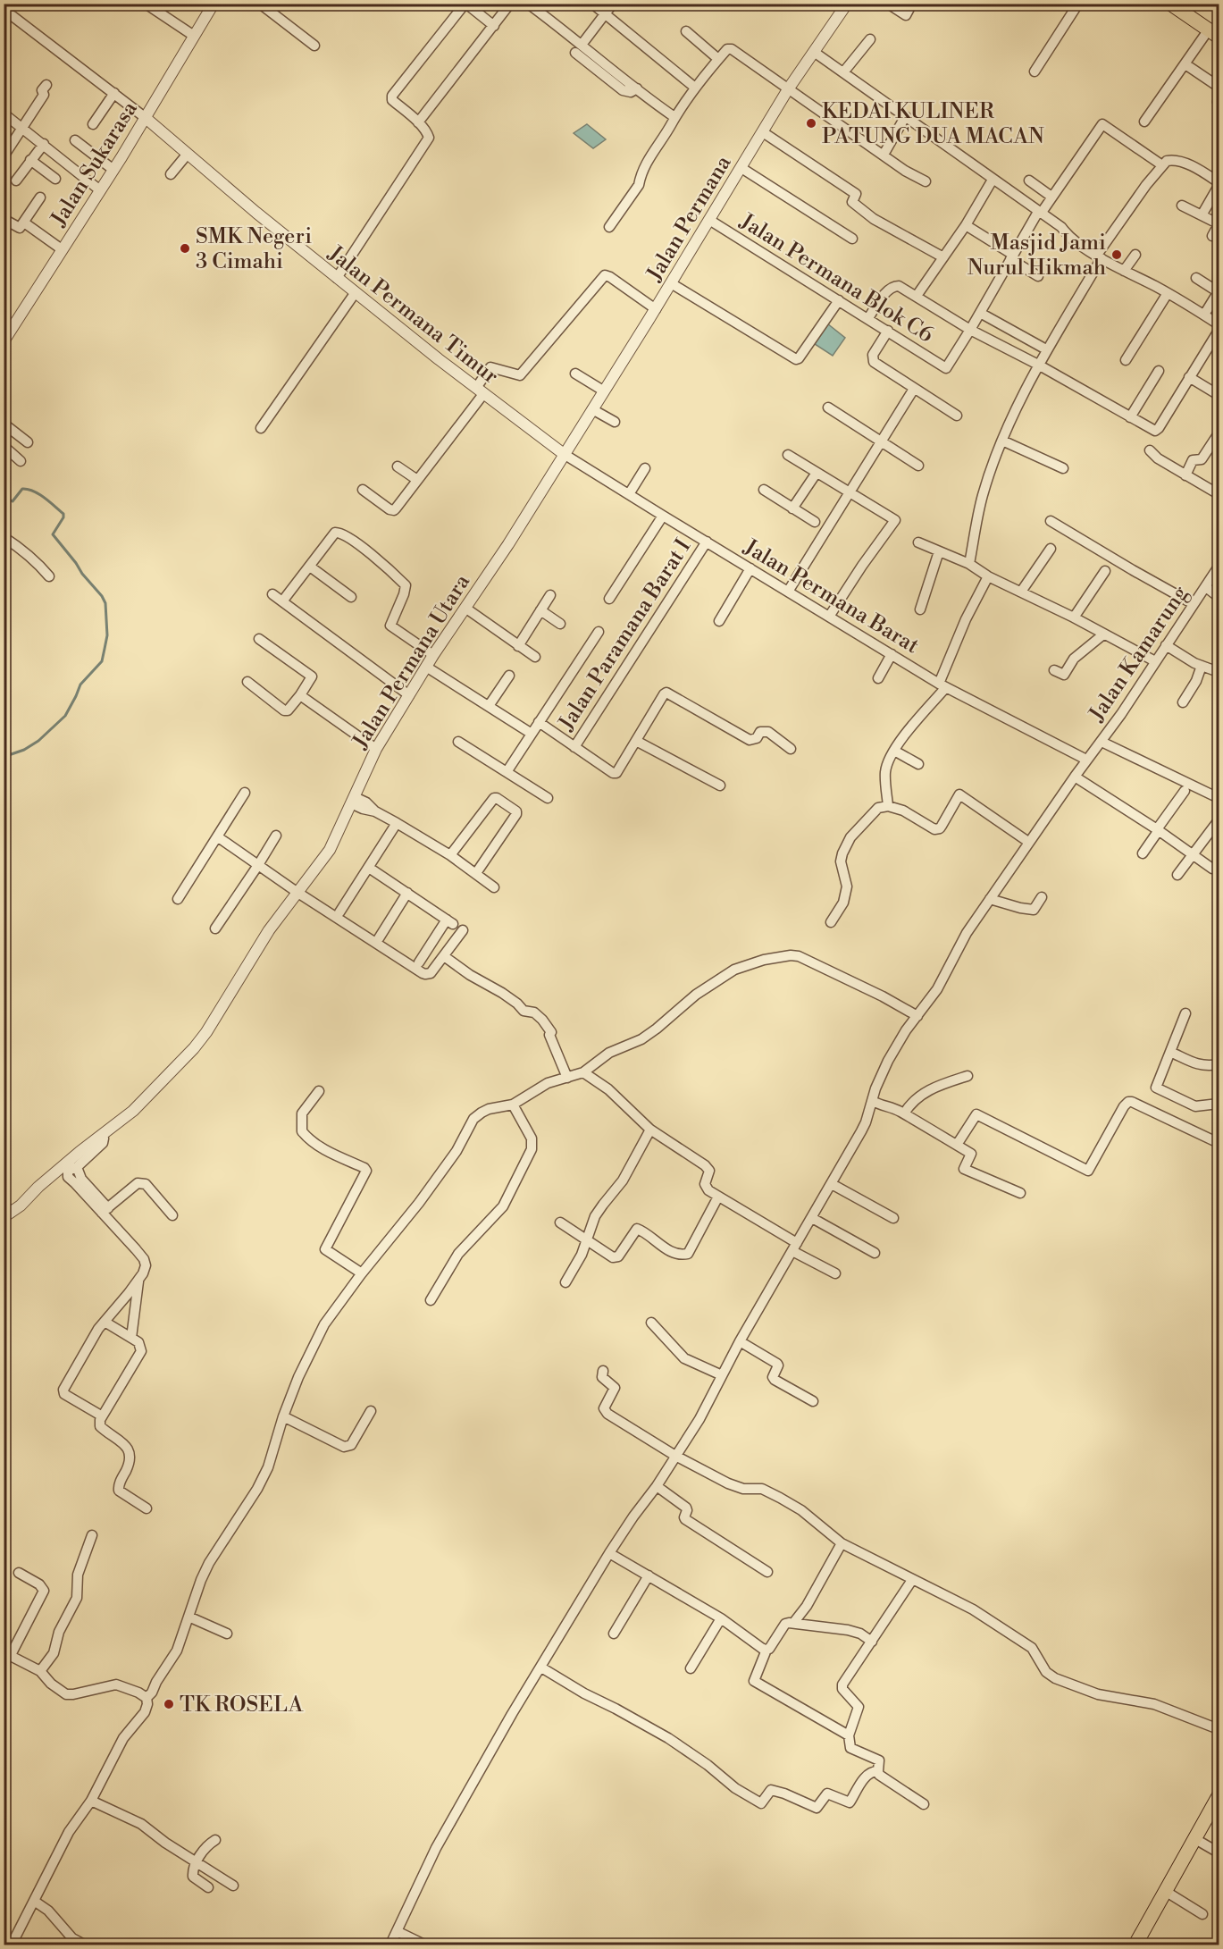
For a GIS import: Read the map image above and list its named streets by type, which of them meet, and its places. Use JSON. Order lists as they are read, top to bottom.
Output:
{
  "streets": {
    "street": [
      "Jalan Sukarasa",
      "Jalan Permana",
      "Jalan Permana Blok C6",
      "Jalan Permana Timur",
      "Jalan Permana Barat",
      "Jalan Paramana Barat I",
      "Jalan Kamarung",
      "Jalan Permana Utara"
    ]
  },
  "crossings": [
    ["Jalan Sukarasa", "Jalan Permana Timur"],
    ["Jalan Permana", "Jalan Permana Blok C6"],
    ["Jalan Permana", "Jalan Permana Timur"],
    ["Jalan Permana", "Jalan Permana Barat"],
    ["Jalan Permana", "Jalan Permana Utara"],
    ["Jalan Permana Timur", "Jalan Permana Barat"],
    ["Jalan Permana Timur", "Jalan Permana Utara"],
    ["Jalan Permana Barat", "Jalan Paramana Barat I"],
    ["Jalan Permana Barat", "Jalan Kamarung"],
    ["Jalan Permana Barat", "Jalan Permana Utara"]
  ],
  "places": [
    "KEDAI KULINER PATUNG DUA MACAN",
    "SMK Negeri 3 Cimahi",
    "Masjid Jami Nurul Hikmah",
    "TK ROSELA"
  ]
}
